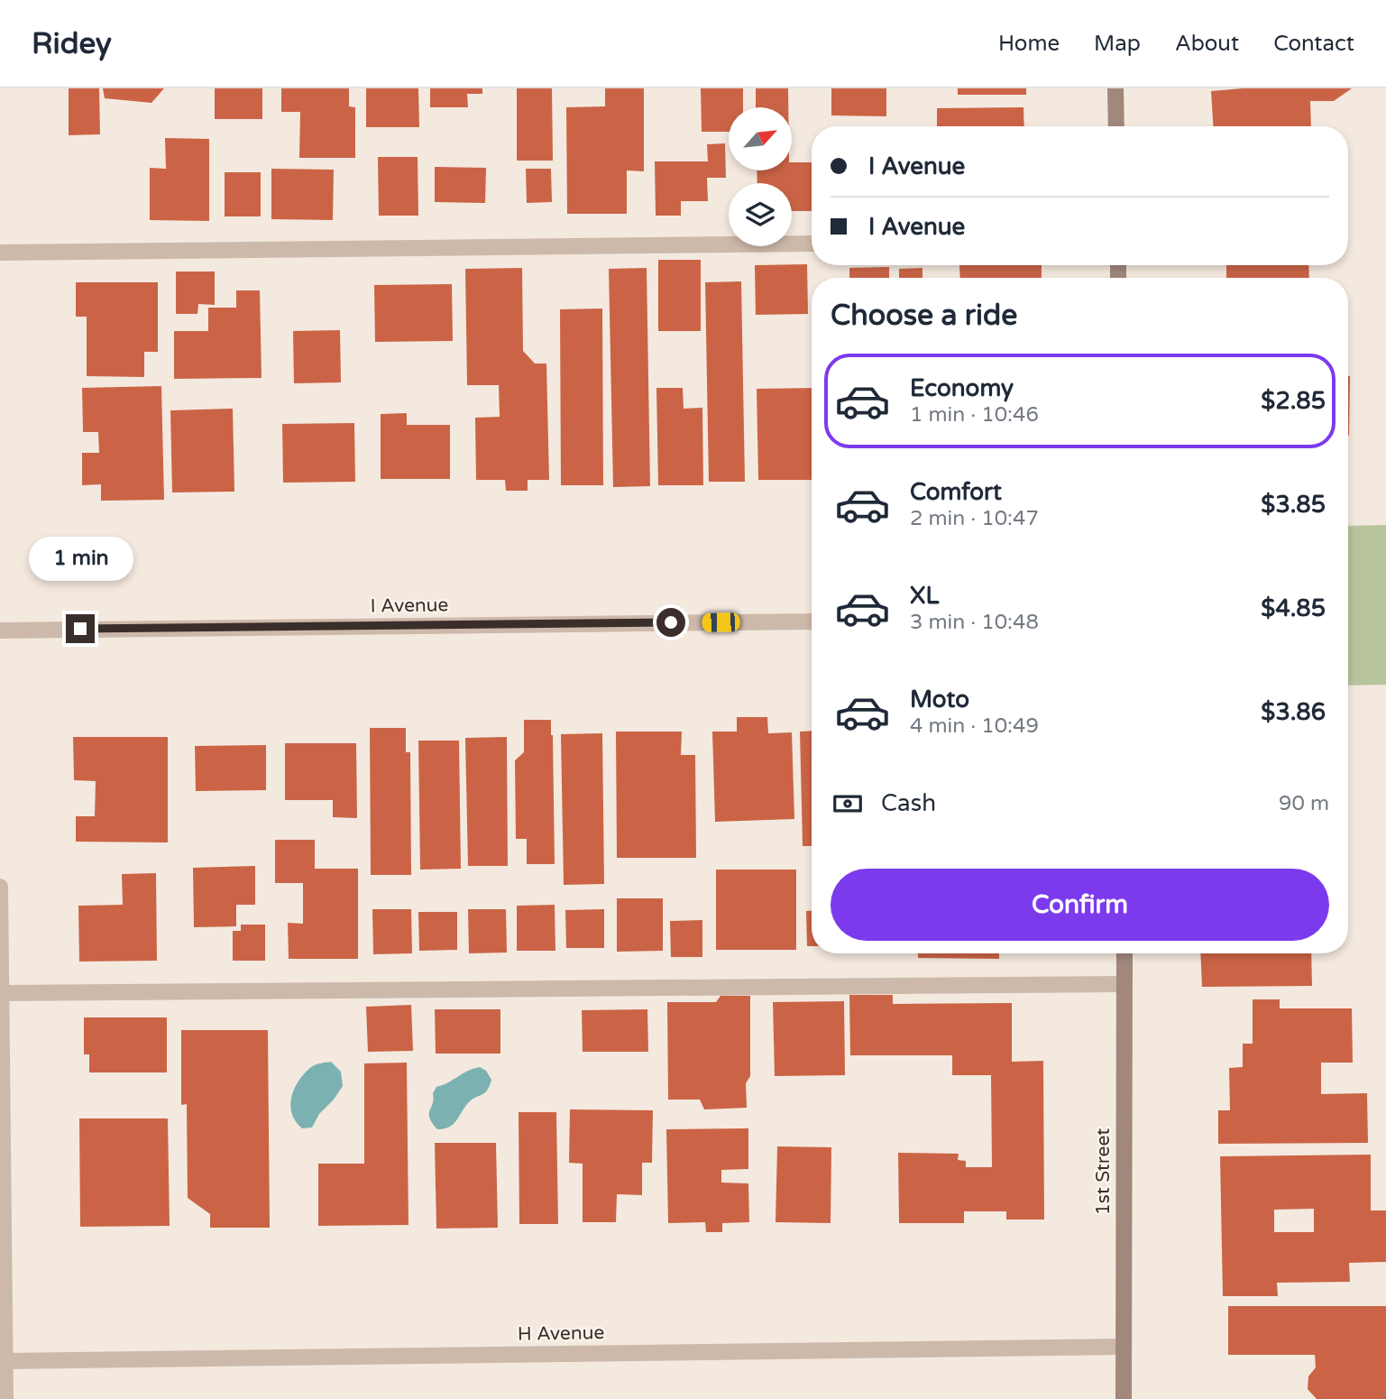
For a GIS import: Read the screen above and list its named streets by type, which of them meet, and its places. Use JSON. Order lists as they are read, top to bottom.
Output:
{
  "streets": {
    "main road": ["1st Street"],
    "street": ["I Avenue", "H Avenue"]
  },
  "crossings": [
    ["1st Street", "H Avenue"]
  ],
  "north": "top right",
  "page": {
    "header": "Ridey",
    "nav": [
      "Home",
      "Map",
      "About",
      "Contact"
    ],
    "banner": ["I Avenue", "I Avenue"],
    "heading": "Choose a ride",
    "list": [
      {
        "name": "Economy",
        "note": "1 min · 10:46",
        "value": "$2.85"
      },
      {
        "name": "Comfort",
        "note": "2 min · 10:47",
        "value": "$3.85"
      },
      {
        "name": "XL",
        "note": "3 min · 10:48",
        "value": "$4.85"
      },
      {
        "name": "Moto",
        "note": "4 min · 10:49",
        "value": "$3.86"
      }
    ],
    "bubble": "1 min",
    "pay": ["Cash", "90 m"],
    "buttons": "Confirm"
  }
}
